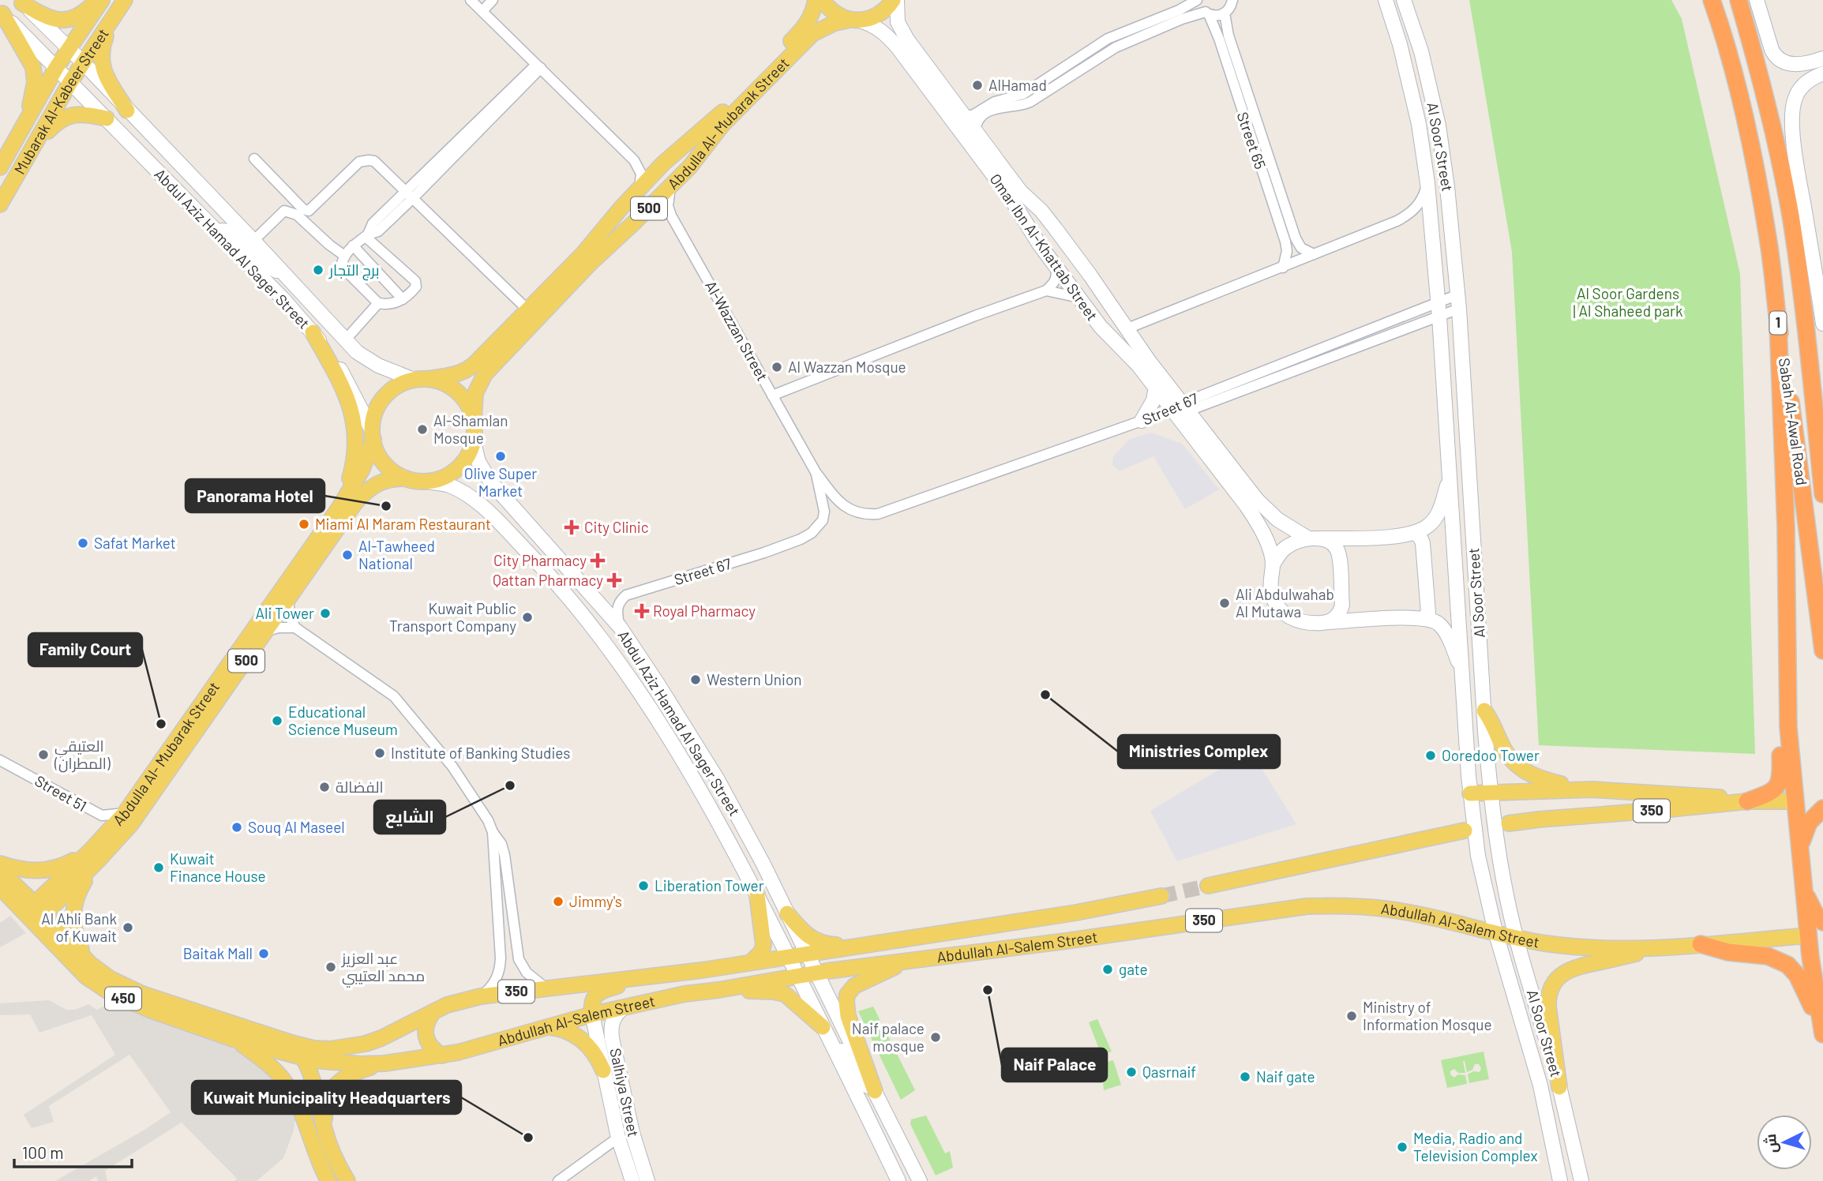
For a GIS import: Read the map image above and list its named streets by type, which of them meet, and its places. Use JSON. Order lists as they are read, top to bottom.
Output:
{
  "streets": {
    "highway": ["1", "Sabah Al-Awal Road", "350"],
    "main road": [
      "Mubarak Al-Kabeer Street",
      "Abdulla Al- Mubarak Street",
      "Al Soor Street",
      "500",
      "Omar Ibn Al-Khattab Street",
      "Abdul Aziz Hamad Al Sager Street",
      "Abdullah Al-Salem Street",
      "450",
      "Salhiya Street"
    ],
    "street": [
      "Street 65",
      "Al-Wazzan Street",
      "Street 67",
      "Street 51"
    ]
  },
  "crossings": [
    ["Mubarak Al-Kabeer Street", "Abdul Aziz Hamad Al Sager Street"],
    ["Abdulla Al- Mubarak Street", "500"],
    ["Abdulla Al- Mubarak Street", "Omar Ibn Al-Khattab Street"],
    ["Abdulla Al- Mubarak Street", "Abdul Aziz Hamad Al Sager Street"],
    ["Abdulla Al- Mubarak Street", "Al-Wazzan Street"],
    ["Abdulla Al- Mubarak Street", "Street 51"],
    ["Abdulla Al- Mubarak Street", "450"],
    ["Al Soor Street", "Street 67"],
    ["Al Soor Street", "Abdullah Al-Salem Street"],
    ["500", "Omar Ibn Al-Khattab Street"],
    ["Omar Ibn Al-Khattab Street", "Street 67"],
    ["Abdul Aziz Hamad Al Sager Street", "Street 67"],
    ["Abdul Aziz Hamad Al Sager Street", "Abdullah Al-Salem Street"],
    ["Al-Wazzan Street", "Street 67"],
    ["Abdullah Al-Salem Street", "450"],
    ["Abdullah Al-Salem Street", "Salhiya Street"]
  ],
  "parks": ["Al Soor Gardens | Al Shaheed park"],
  "places": {
    "other": [
      "AlHamad",
      "برج التجار",
      "Al Wazzan Mosque",
      "Al-Shamlan Mosque",
      "Olive Super Market",
      "Panorama Hotel",
      "Miami Al Maram Restaurant",
      "Safat Market",
      "Al-Tawheed National",
      "Ali Abdulwahab Al Mutawa",
      "Ali Tower",
      "Kuwait Public Transport Company",
      "Western Union",
      "Ministries Complex",
      "Educational Science Museum",
      "Family Court",
      "Institute of Banking Studies",
      "العتيقي (المطران)",
      "Ooredoo Tower",
      "الشايع",
      "الفضالة",
      "Souq Al Maseel",
      "Kuwait Finance House",
      "Liberation Tower",
      "Jimmy's",
      "Al Ahli Bank of Kuwait",
      "Baitak Mall",
      "عبد العزيز محمد العتيبي",
      "gate",
      "Naif Palace",
      "Ministry of Information Mosque",
      "Naif palace mosque",
      "Qasrnaif",
      "Naif gate",
      "Kuwait Municipality Headquarters",
      "Media, Radio and Television Complex"
    ],
    "health": [
      "City Clinic",
      "City Pharmacy",
      "Qattan Pharmacy",
      "Royal Pharmacy"
    ]
  },
  "scale_bar": "100 m",
  "north": "left"
}
